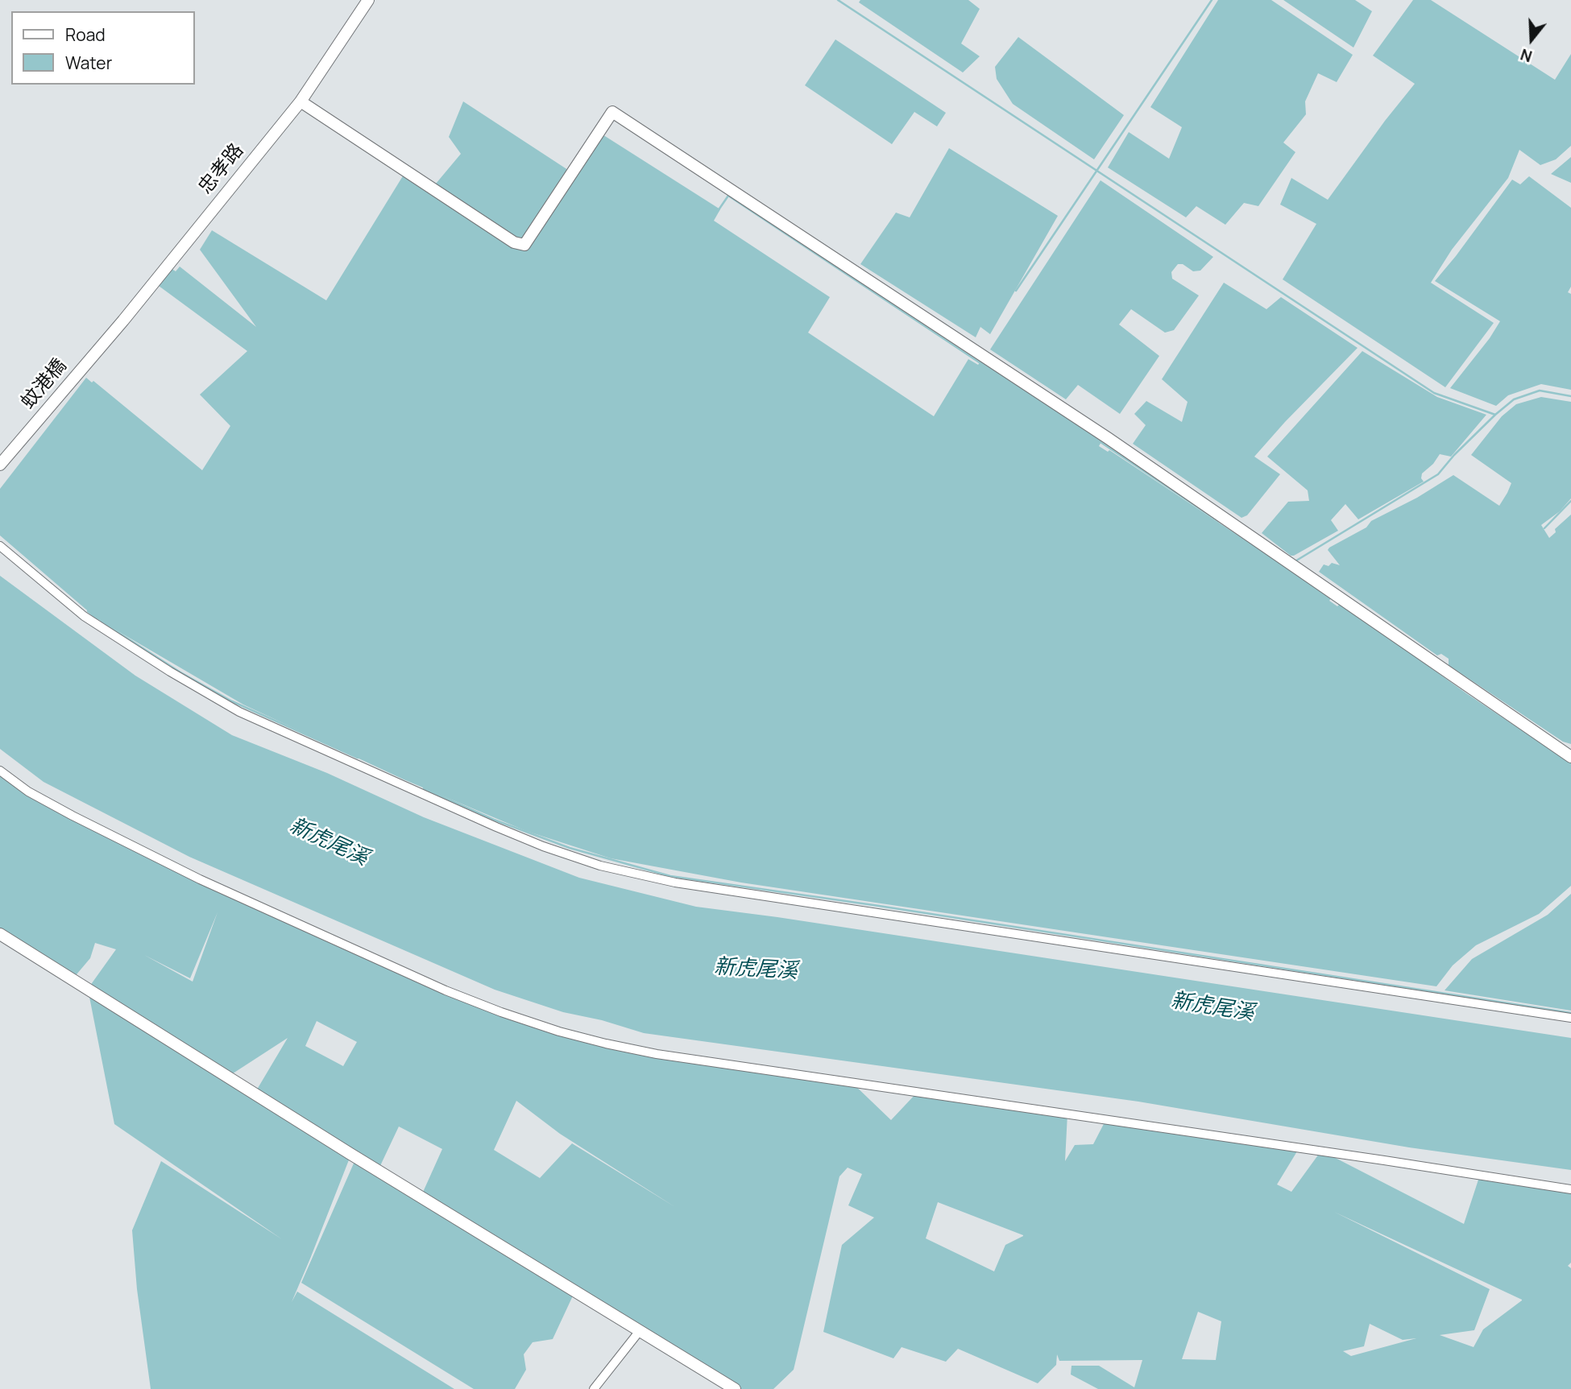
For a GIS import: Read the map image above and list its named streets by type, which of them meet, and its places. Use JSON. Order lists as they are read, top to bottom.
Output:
{
  "streets": {
    "street": ["忠孝路", "蚊港橋"]
  },
  "crossings": [
    ["忠孝路", "蚊港橋"]
  ],
  "water": ["新虎尾溪"],
  "legend": ["Road", "Water"],
  "north": "bottom"
}
